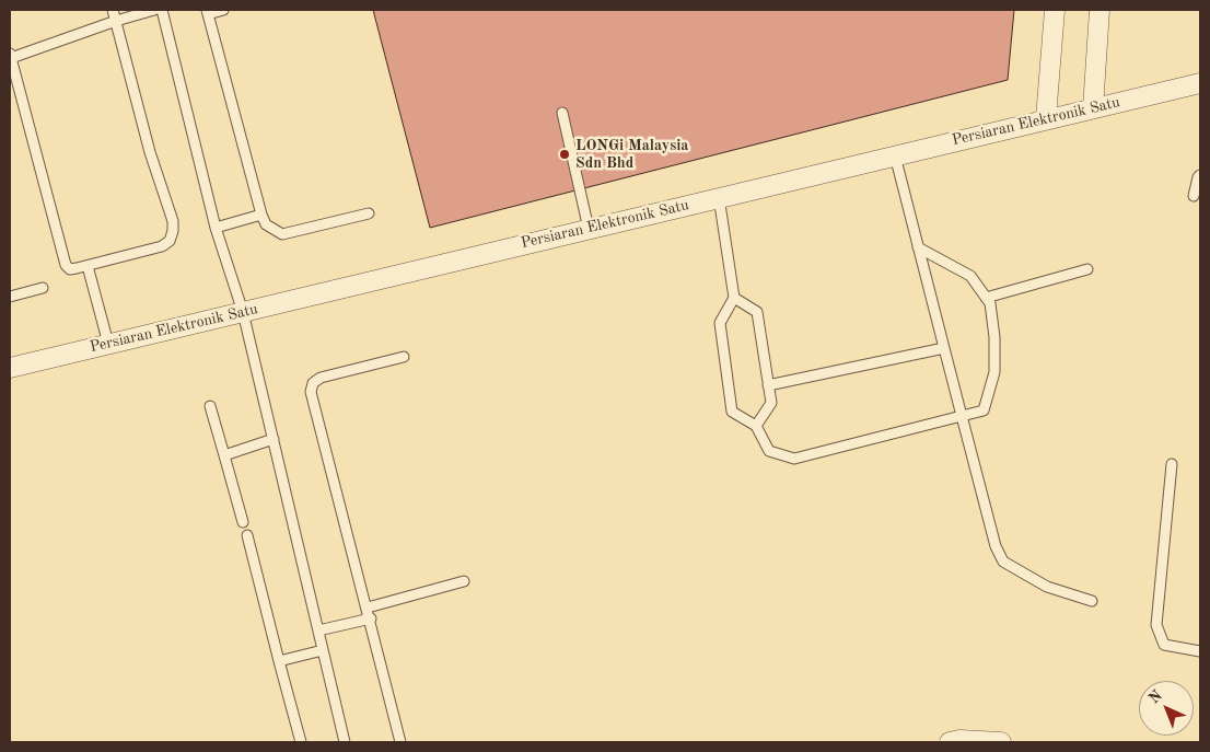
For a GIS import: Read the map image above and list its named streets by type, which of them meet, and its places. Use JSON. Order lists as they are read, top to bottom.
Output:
{
  "streets": {
    "street": ["Persiaran Elektronik Satu"]
  },
  "places": ["LONGi Malaysia Sdn Bhd"],
  "north": "top left"
}
